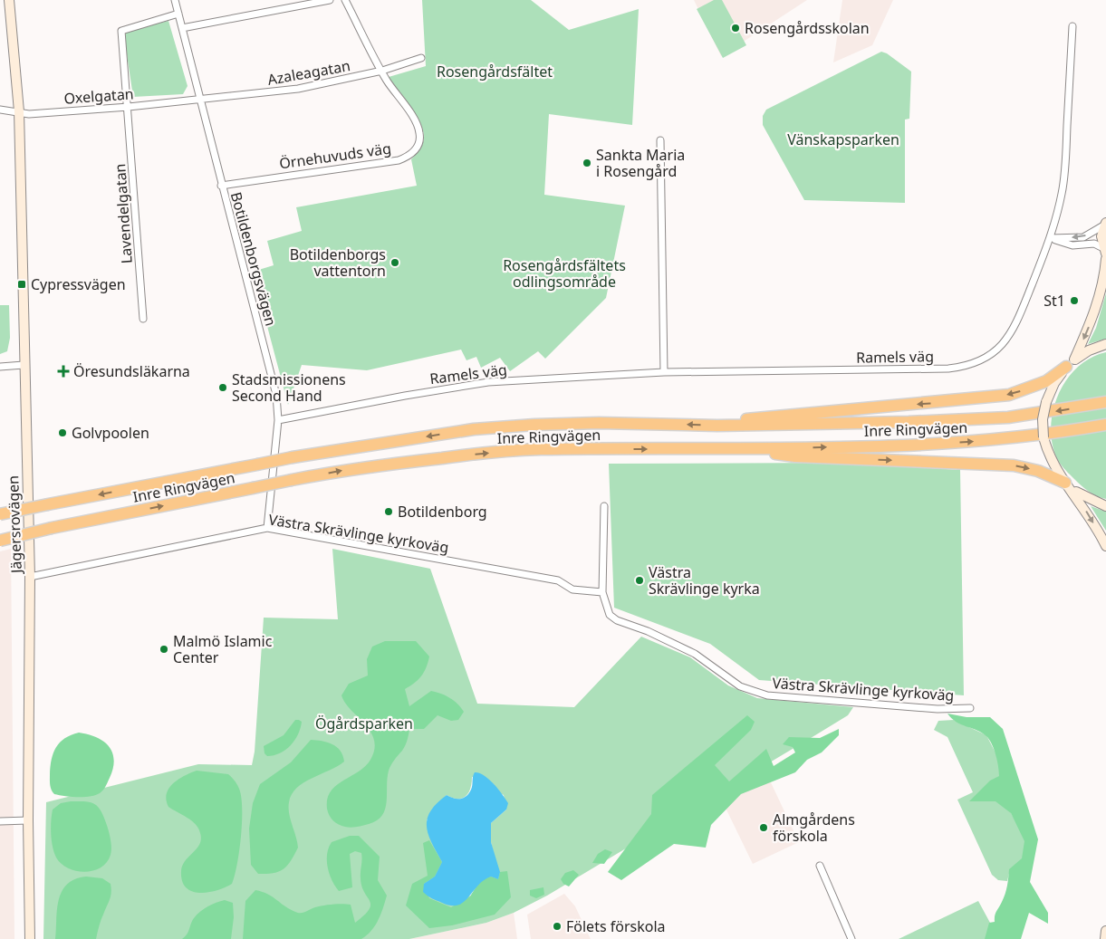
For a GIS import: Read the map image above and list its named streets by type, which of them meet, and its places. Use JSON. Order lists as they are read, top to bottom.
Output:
{
  "streets": {
    "highway": ["Inre Ringvägen"],
    "street": [
      "Azaleagatan",
      "Oxelgatan",
      "Örnehuvuds väg",
      "Lavendelgatan",
      "Botildenborgsvägen",
      "Ramels väg",
      "Jägersrovägen",
      "Västra Skrävlinge kyrkoväg"
    ]
  },
  "crossings": [
    ["Azaleagatan", "Oxelgatan"],
    ["Azaleagatan", "Örnehuvuds väg"],
    ["Azaleagatan", "Botildenborgsvägen"],
    ["Oxelgatan", "Lavendelgatan"],
    ["Oxelgatan", "Botildenborgsvägen"],
    ["Oxelgatan", "Jägersrovägen"],
    ["Örnehuvuds väg", "Botildenborgsvägen"],
    ["Lavendelgatan", "Botildenborgsvägen"],
    ["Botildenborgsvägen", "Ramels väg"],
    ["Botildenborgsvägen", "Västra Skrävlinge kyrkoväg"],
    ["Jägersrovägen", "Västra Skrävlinge kyrkoväg"]
  ],
  "parks": [
    "Rosengårdsfältet",
    "Vänskapsparken",
    "Rosengårdsfältets odlingsområde",
    "Ögårdsparken"
  ],
  "places": {
    "other": [
      "Rosengårdsskolan",
      "Sankta Maria i Rosengård",
      "Botildenborgs vattentorn",
      "St1",
      "Stadsmissionens Second Hand",
      "Golvpoolen",
      "Botildenborg",
      "Västra Skrävlinge kyrka",
      "Malmö Islamic Center",
      "Almgårdens förskola",
      "Fölets förskola"
    ],
    "transit": ["Cypressvägen"],
    "health": ["Öresundsläkarna"]
  }
}
